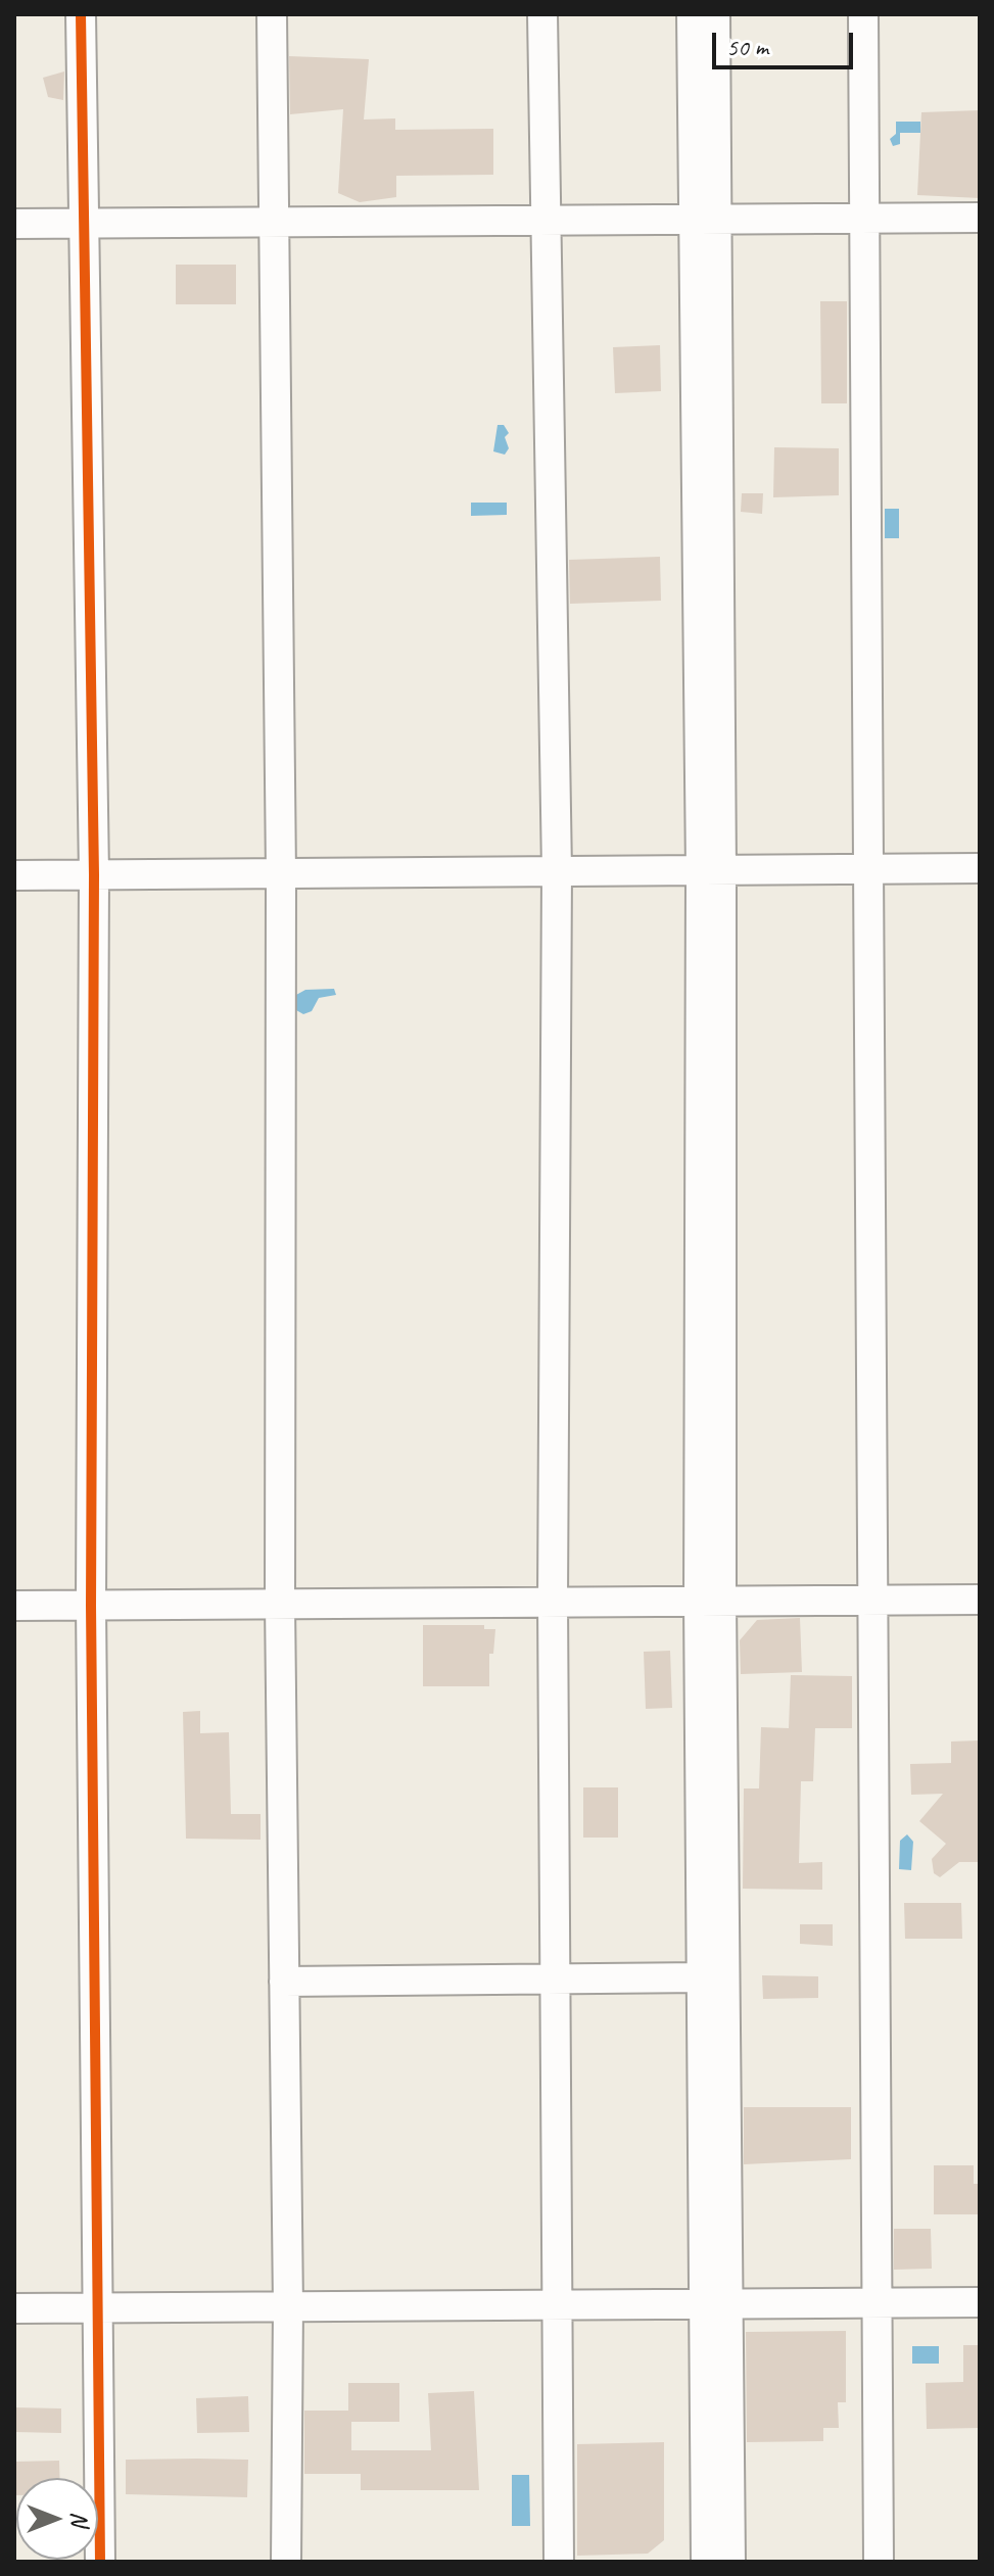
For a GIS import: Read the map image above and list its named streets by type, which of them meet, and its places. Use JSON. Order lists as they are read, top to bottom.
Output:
{
  "scale_bar": "50 m",
  "north": "right"
}
